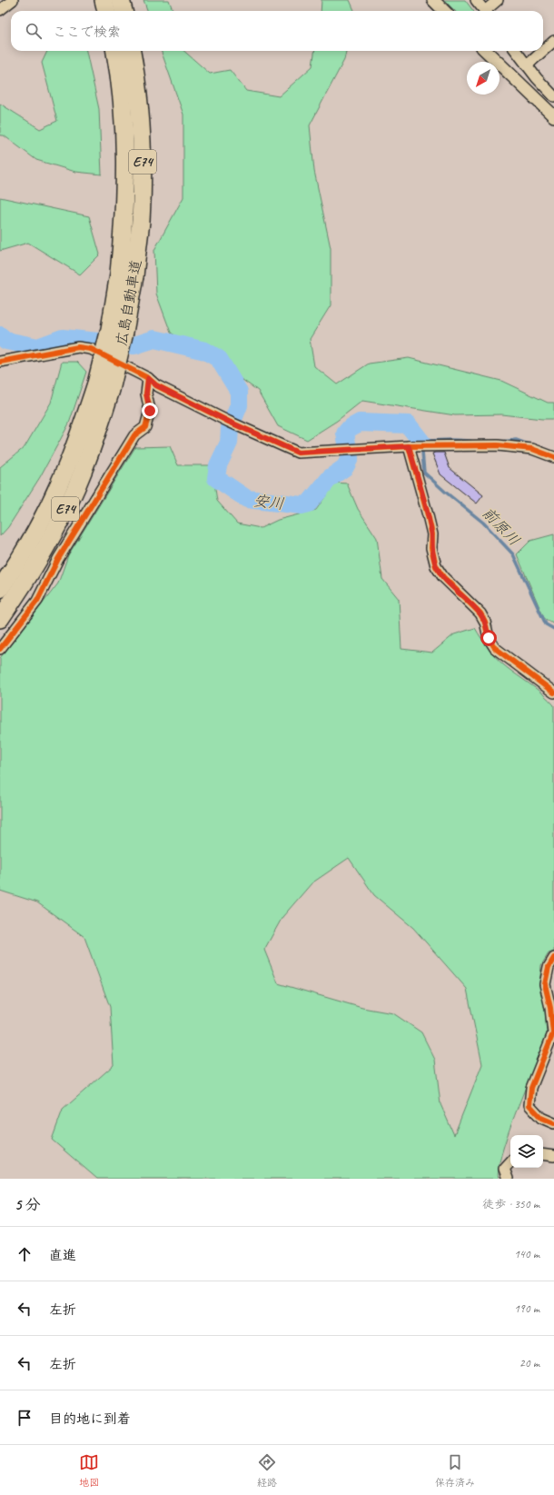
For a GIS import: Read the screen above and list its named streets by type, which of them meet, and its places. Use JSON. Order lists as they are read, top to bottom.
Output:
{
  "streets": {
    "highway": ["E74", "広島自動車道"]
  },
  "water": ["安川", "前原川"],
  "north": "bottom left",
  "page": {
    "search": "ここで検索",
    "heading": ["5 分", "徒歩 · 350 m"],
    "list": [
      ["直進", "140 m"],
      ["左折", "190 m"],
      ["左折", "20 m"],
      "目的地に到着"
    ],
    "nav": ["地図", "経路", "保存済み"]
  }
}
